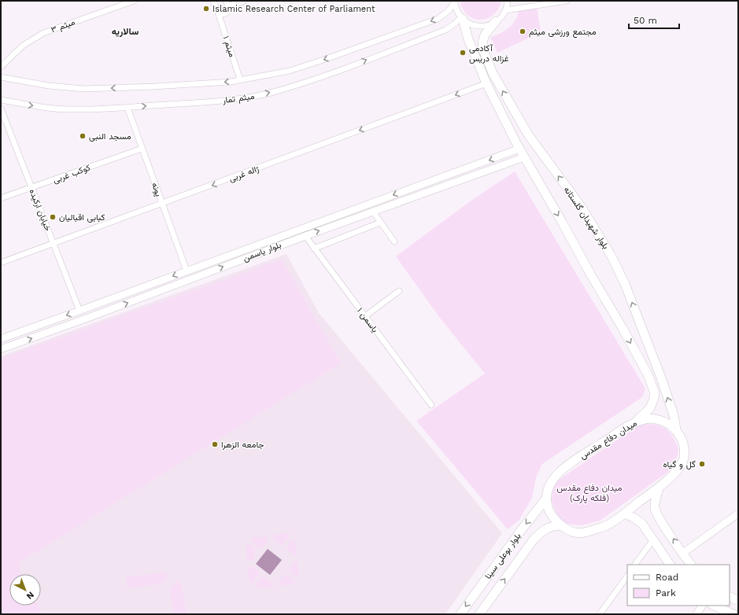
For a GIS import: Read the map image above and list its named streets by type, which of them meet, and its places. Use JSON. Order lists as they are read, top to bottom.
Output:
{
  "streets": {
    "main road": ["بلوار شهیدان گلستانه", "میدان دفاع مقدس", "بلوار بوعلی سینا"],
    "street": [
      "میثم ۳",
      "میثم ۱",
      "میثم تمار",
      "کوکب غربی",
      "ژاله غربی",
      "پونه",
      "خیابان ارکیده",
      "بلوار یاسمن",
      "یاسمن ۱"
    ]
  },
  "crossings": [
    ["میثم ۱", "میثم تمار"],
    ["میثم تمار", "پونه"],
    ["کوکب غربی", "پونه"],
    ["کوکب غربی", "خیابان ارکیده"],
    ["ژاله غربی", "پونه"],
    ["ژاله غربی", "خیابان ارکیده"],
    ["پونه", "بلوار یاسمن"],
    ["خیابان ارکیده", "بلوار یاسمن"],
    ["بلوار شهیدان گلستانه", "میدان دفاع مقدس"],
    ["بلوار یاسمن", "یاسمن ۱"],
    ["میدان دفاع مقدس", "بلوار بوعلی سینا"]
  ],
  "one_way": ["ژاله غربی"],
  "districts": ["سالاریه"],
  "parks": ["میدان دفاع مقدس (فلکه پارک)"],
  "places": [
    "Islamic Research Center of Parliament",
    "مجتمع ورزشی میثم",
    "آکادمی غزاله دریس",
    "مسجد النبی",
    "کبابی اقبالیان",
    "جامعه الزهرا",
    "گل و گیاه"
  ],
  "legend": ["Road", "Park"],
  "scale_bar": "50 m",
  "north": "bottom right"
}
